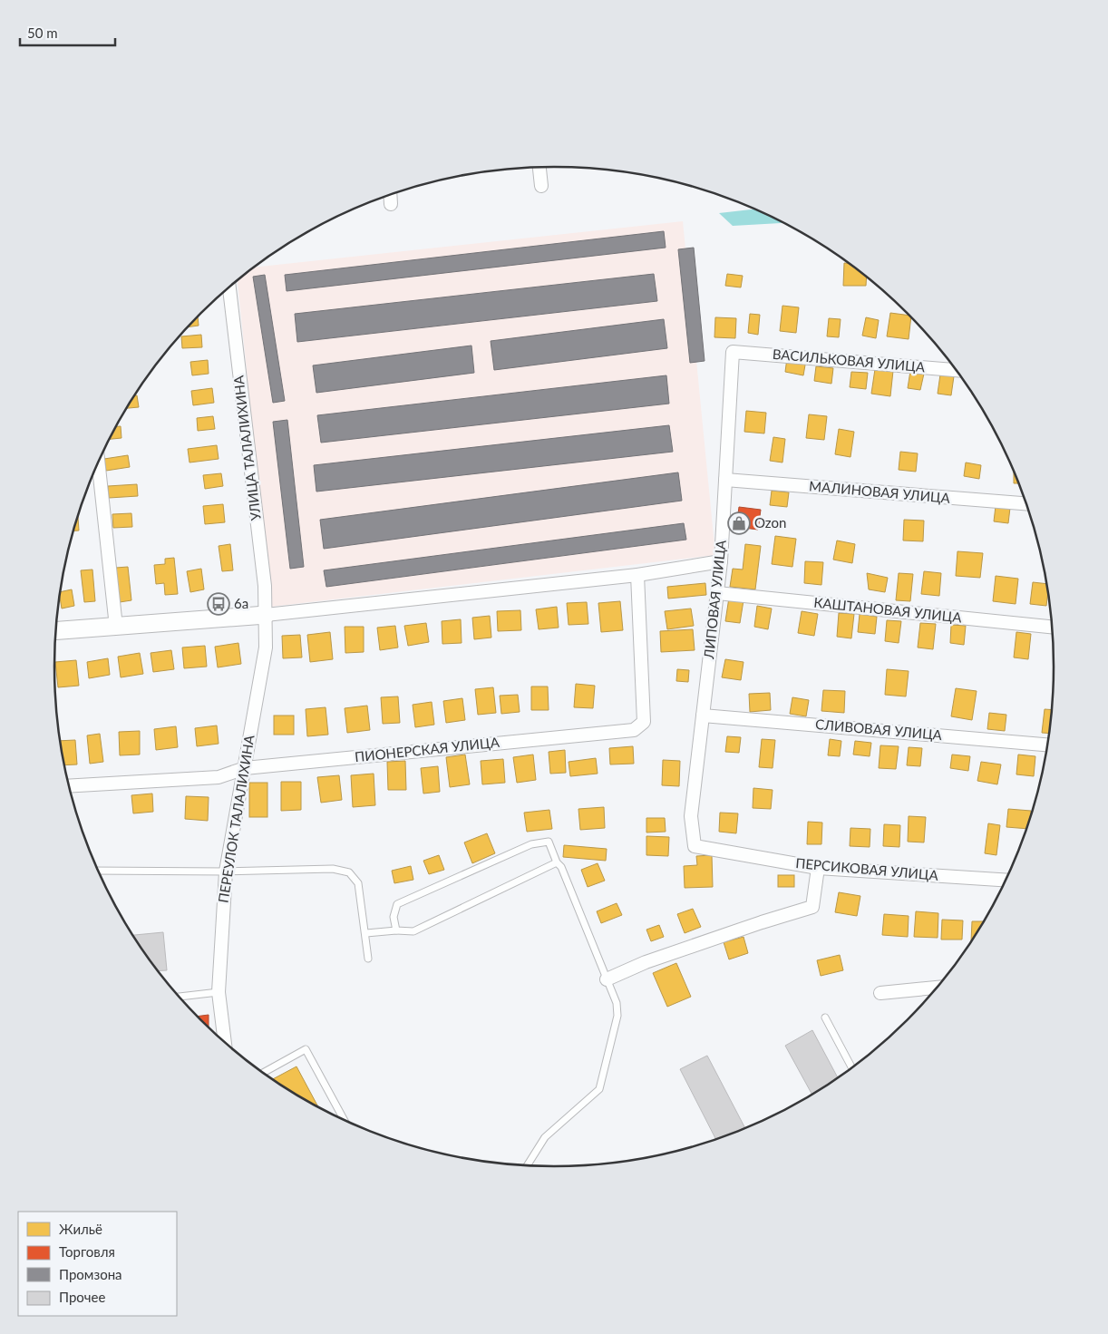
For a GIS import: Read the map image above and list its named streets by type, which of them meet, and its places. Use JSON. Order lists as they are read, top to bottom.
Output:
{
  "streets": {
    "street": [
      "ВАСИЛЬКОВАЯ УЛИЦА",
      "УЛИЦА ТАЛАЛИХИНА",
      "МАЛИНОВАЯ УЛИЦА",
      "ЛИПОВАЯ УЛИЦА",
      "КАШТАНОВАЯ УЛИЦА",
      "СЛИВОВАЯ УЛИЦА",
      "ПИОНЕРСКАЯ УЛИЦА",
      "ПЕРЕУЛОК ТАЛАЛИХИНА",
      "ПЕРСИКОВАЯ УЛИЦА"
    ]
  },
  "crossings": [
    ["ВАСИЛЬКОВАЯ УЛИЦА", "ЛИПОВАЯ УЛИЦА"],
    ["УЛИЦА ТАЛАЛИХИНА", "ПЕРЕУЛОК ТАЛАЛИХИНА"],
    ["МАЛИНОВАЯ УЛИЦА", "ЛИПОВАЯ УЛИЦА"],
    ["ЛИПОВАЯ УЛИЦА", "КАШТАНОВАЯ УЛИЦА"],
    ["ЛИПОВАЯ УЛИЦА", "СЛИВОВАЯ УЛИЦА"],
    ["ЛИПОВАЯ УЛИЦА", "ПЕРСИКОВАЯ УЛИЦА"],
    ["ПИОНЕРСКАЯ УЛИЦА", "ПЕРЕУЛОК ТАЛАЛИХИНА"]
  ],
  "places": {
    "shop": ["Ozon"],
    "bus stop": ["6а"]
  },
  "legend": [
    "Жильё",
    "Торговля",
    "Промзона",
    "Прочее"
  ],
  "scale_bar": "50 m"
}
